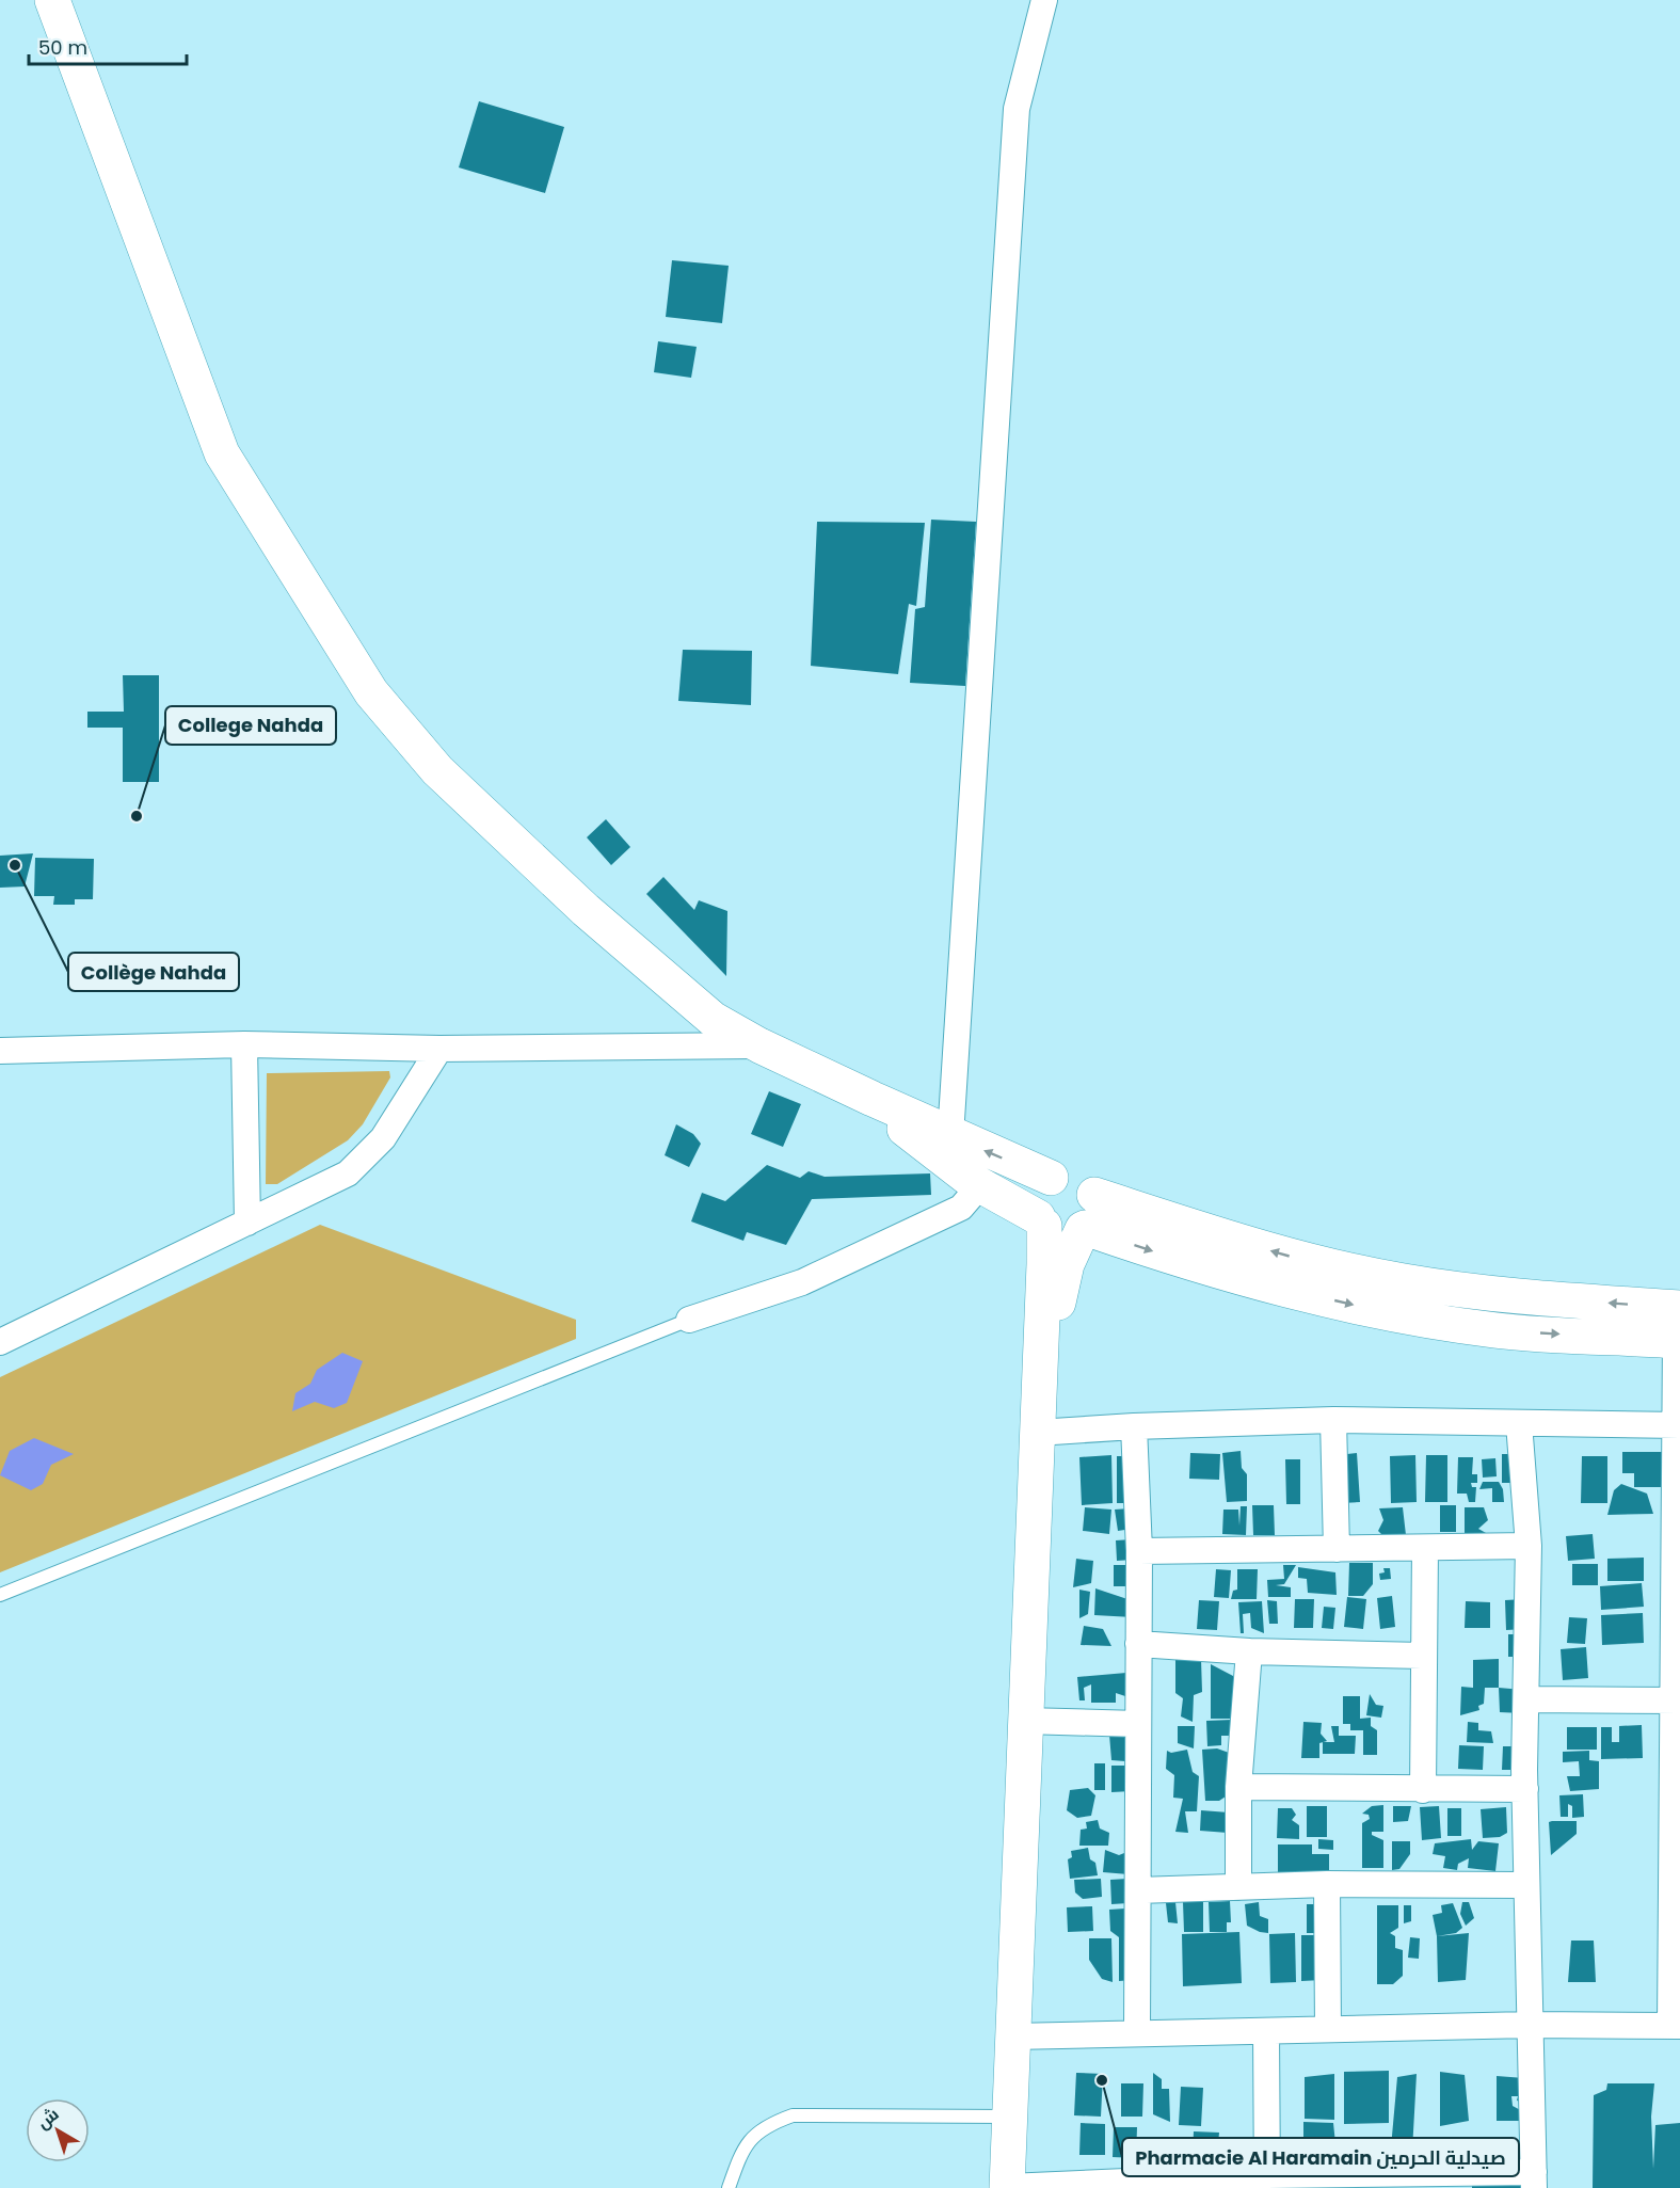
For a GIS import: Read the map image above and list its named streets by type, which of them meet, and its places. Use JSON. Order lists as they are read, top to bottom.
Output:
{
  "places": ["College Nahda", "Collège Nahda", "Pharmacie Al Haramain صيدلية الحرمين"],
  "scale_bar": "50 m",
  "north": "top left"
}
